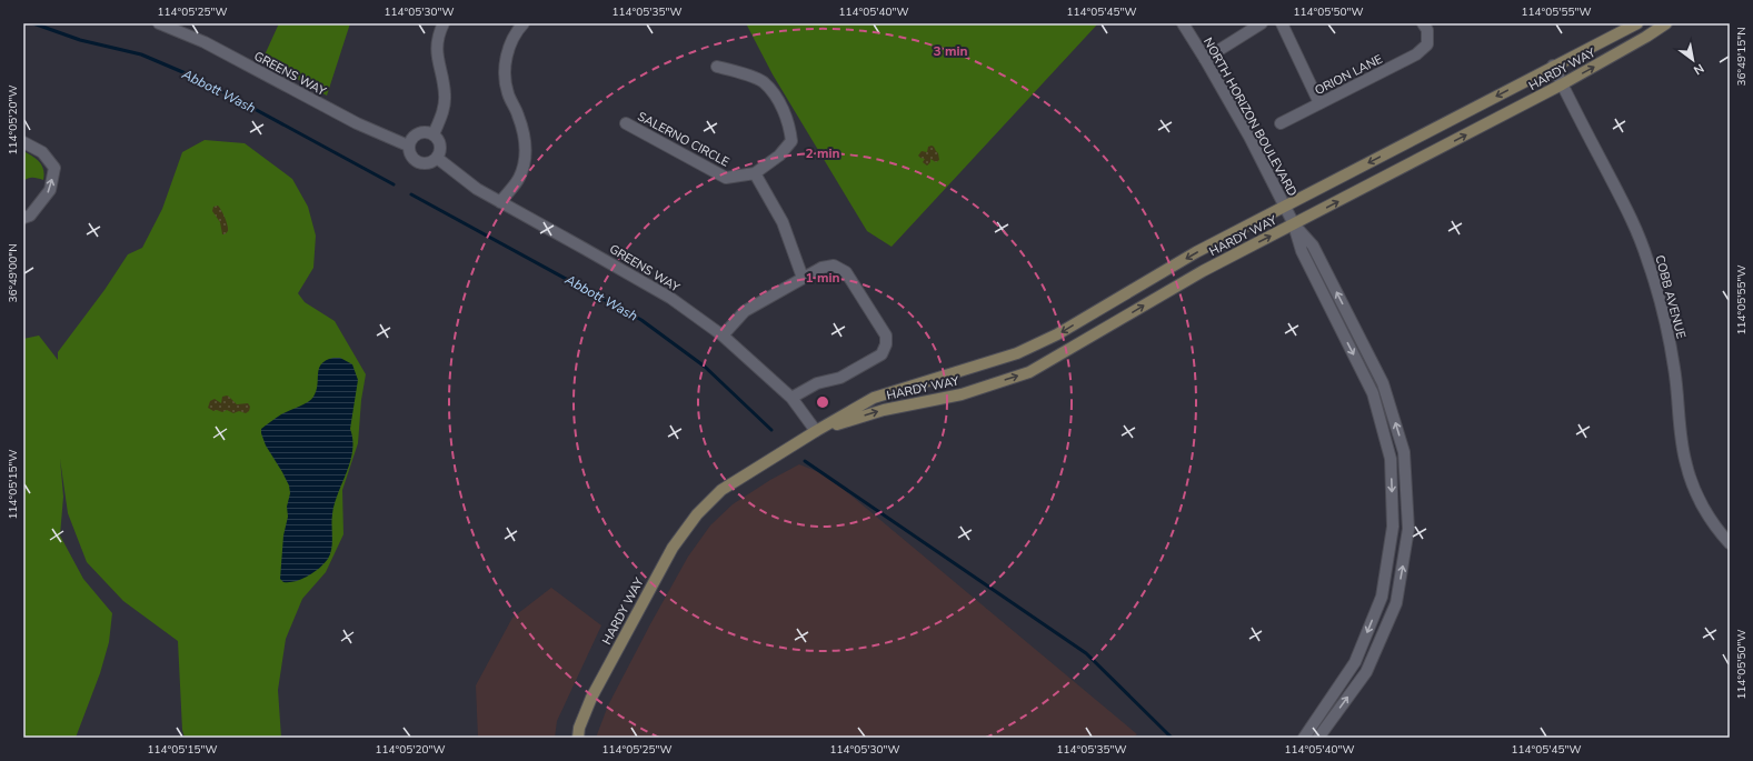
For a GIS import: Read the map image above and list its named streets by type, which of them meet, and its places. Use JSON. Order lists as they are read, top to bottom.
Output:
{
  "streets": {
    "main road": ["HARDY WAY"],
    "street": [
      "GREENS WAY",
      "ORION LANE",
      "NORTH HORIZON BOULEVARD",
      "SALERNO CIRCLE",
      "COBB AVENUE"
    ]
  },
  "crossings": [
    ["HARDY WAY", "GREENS WAY"],
    ["HARDY WAY", "NORTH HORIZON BOULEVARD"],
    ["HARDY WAY", "COBB AVENUE"]
  ],
  "water": ["Abbott Wash"],
  "north": "bottom right",
  "coordinates": [
    "114°05'25\"W",
    "114°05'30\"W",
    "114°05'35\"W",
    "114°05'40\"W",
    "114°05'45\"W",
    "114°05'50\"W",
    "114°05'55\"W",
    "36°49'15\"N",
    "114°05'20\"W",
    "36°49'00\"N",
    "114°05'15\"W"
  ],
  "rings": ["3 min", "2 min", "1 min"]
}
